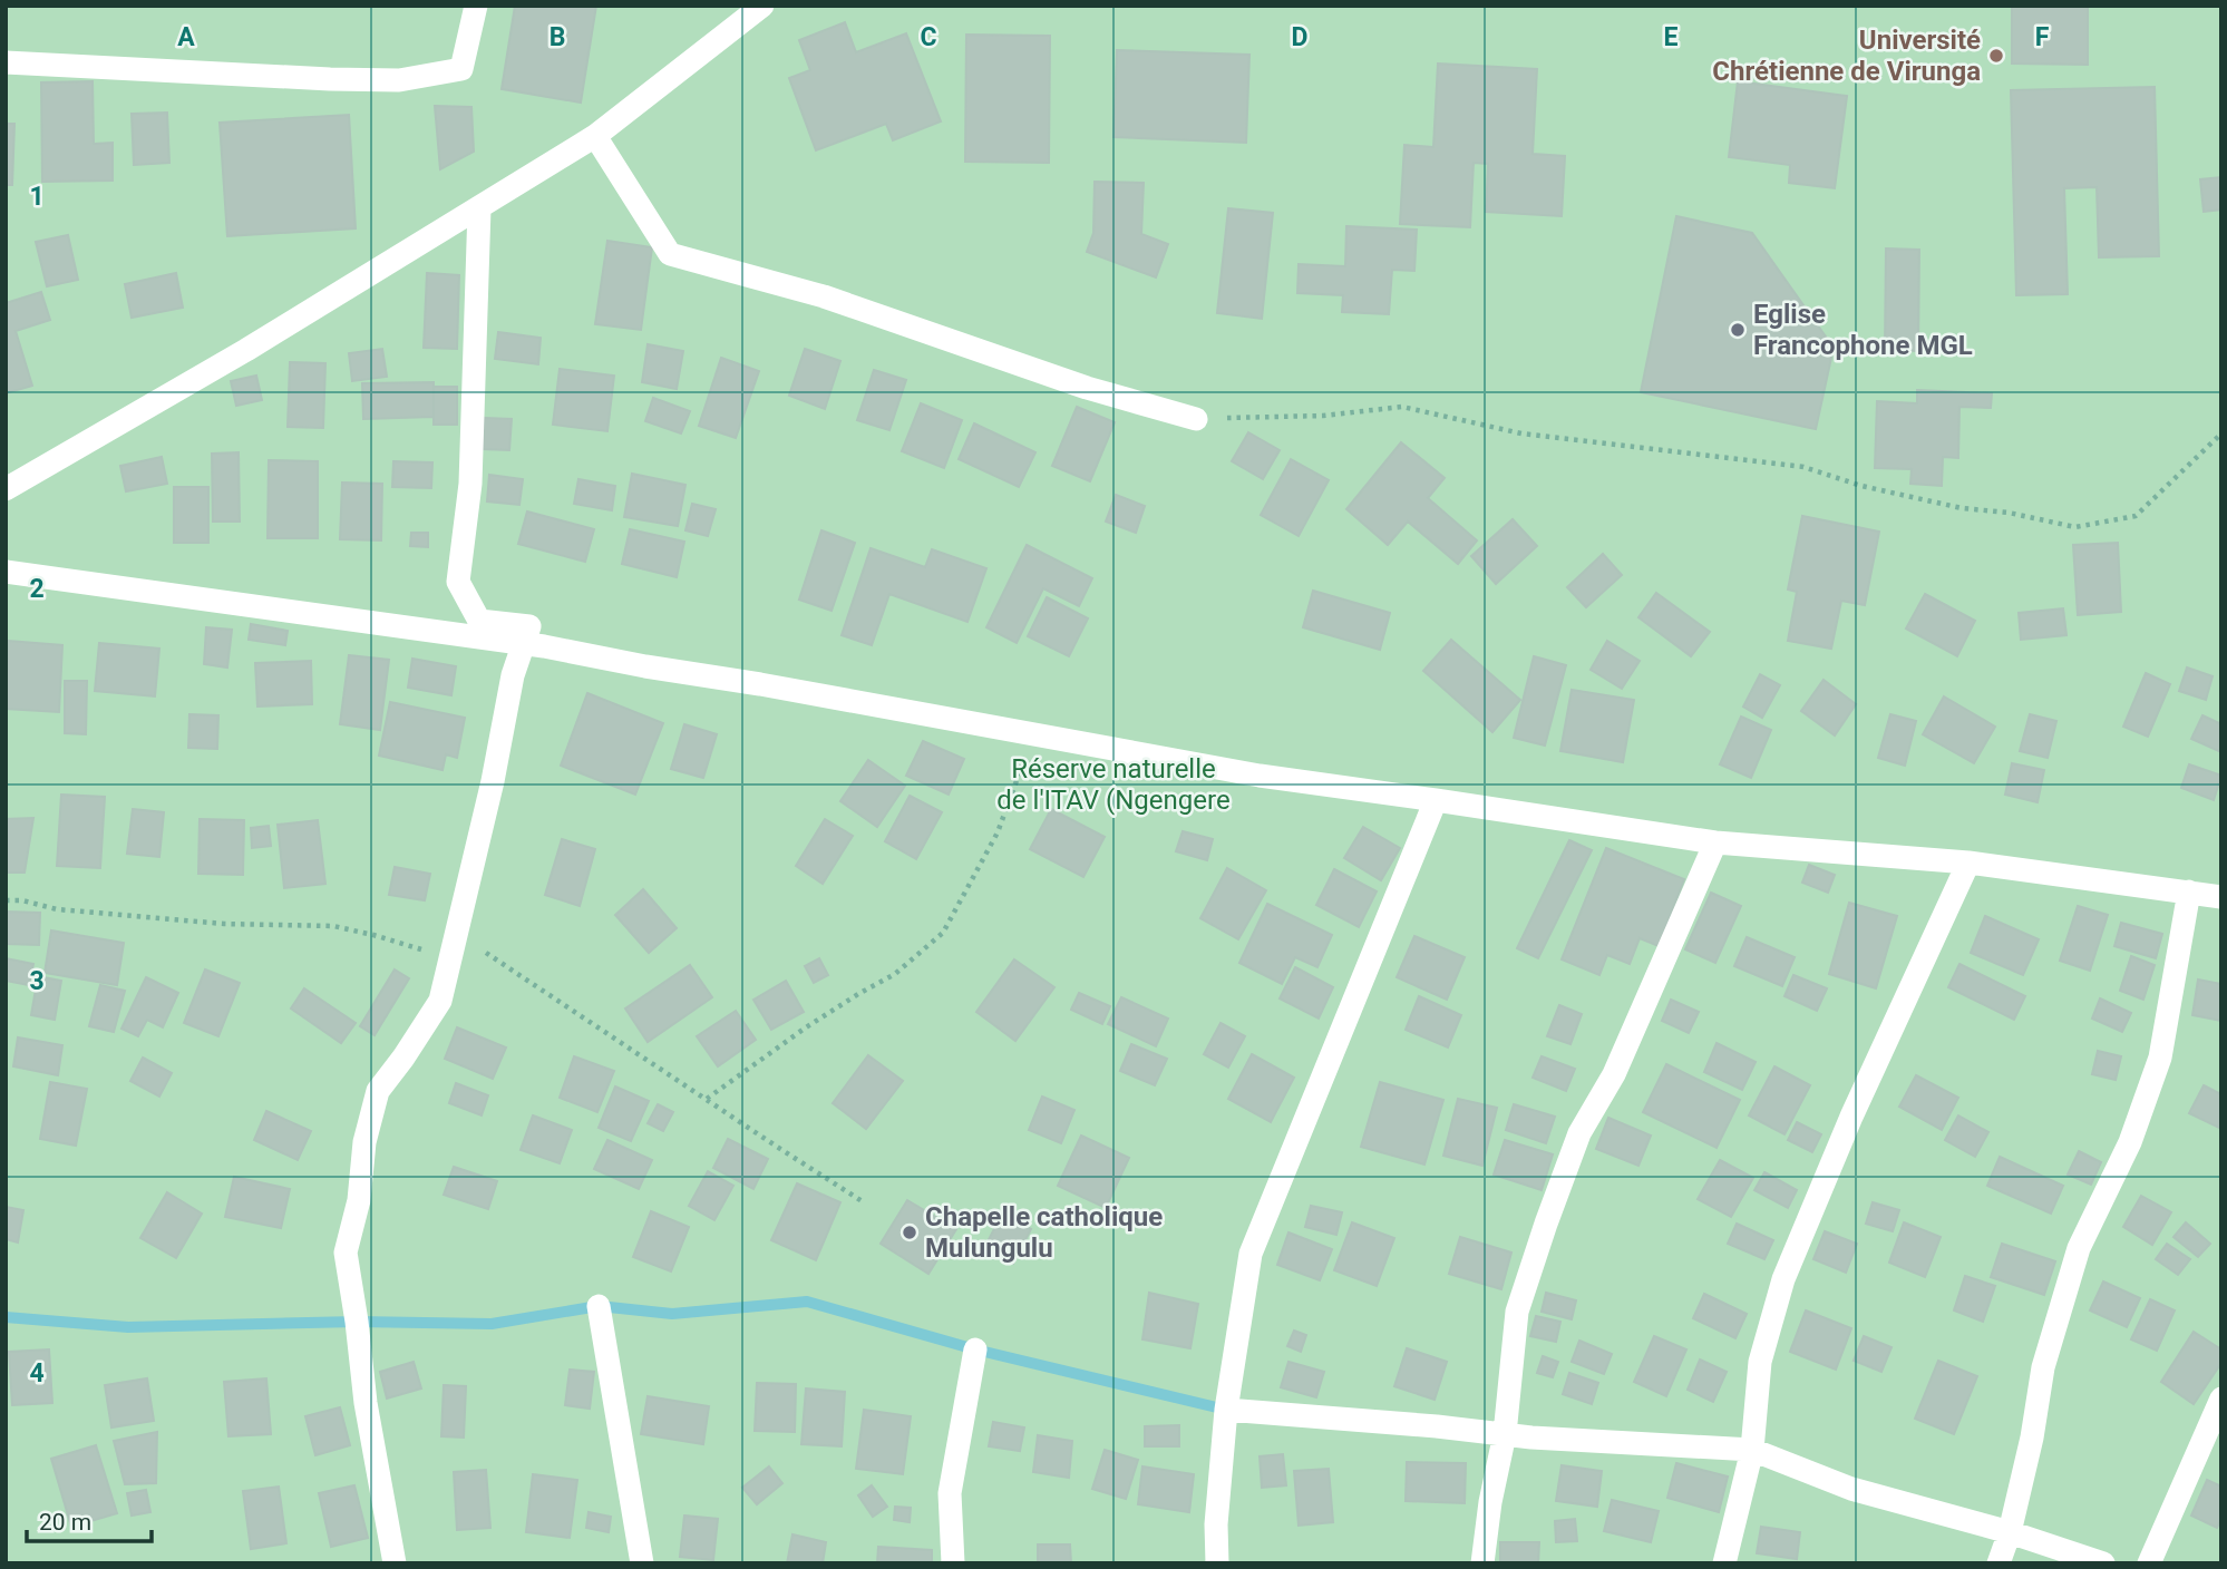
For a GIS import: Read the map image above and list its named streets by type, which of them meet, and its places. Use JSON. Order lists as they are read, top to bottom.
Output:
{
  "parks": ["Réserve naturelle de l'ITAV (Ngengere"],
  "places": ["Université Chrétienne de Virunga", "Eglise Francophone MGL", "Chapelle catholique Mulungulu"],
  "scale_bar": "20 m",
  "grid": {
    "columns": [
      "A",
      "B",
      "C",
      "D",
      "E",
      "F"
    ],
    "rows": [
      "1",
      "2",
      "3",
      "4"
    ]
  }
}
